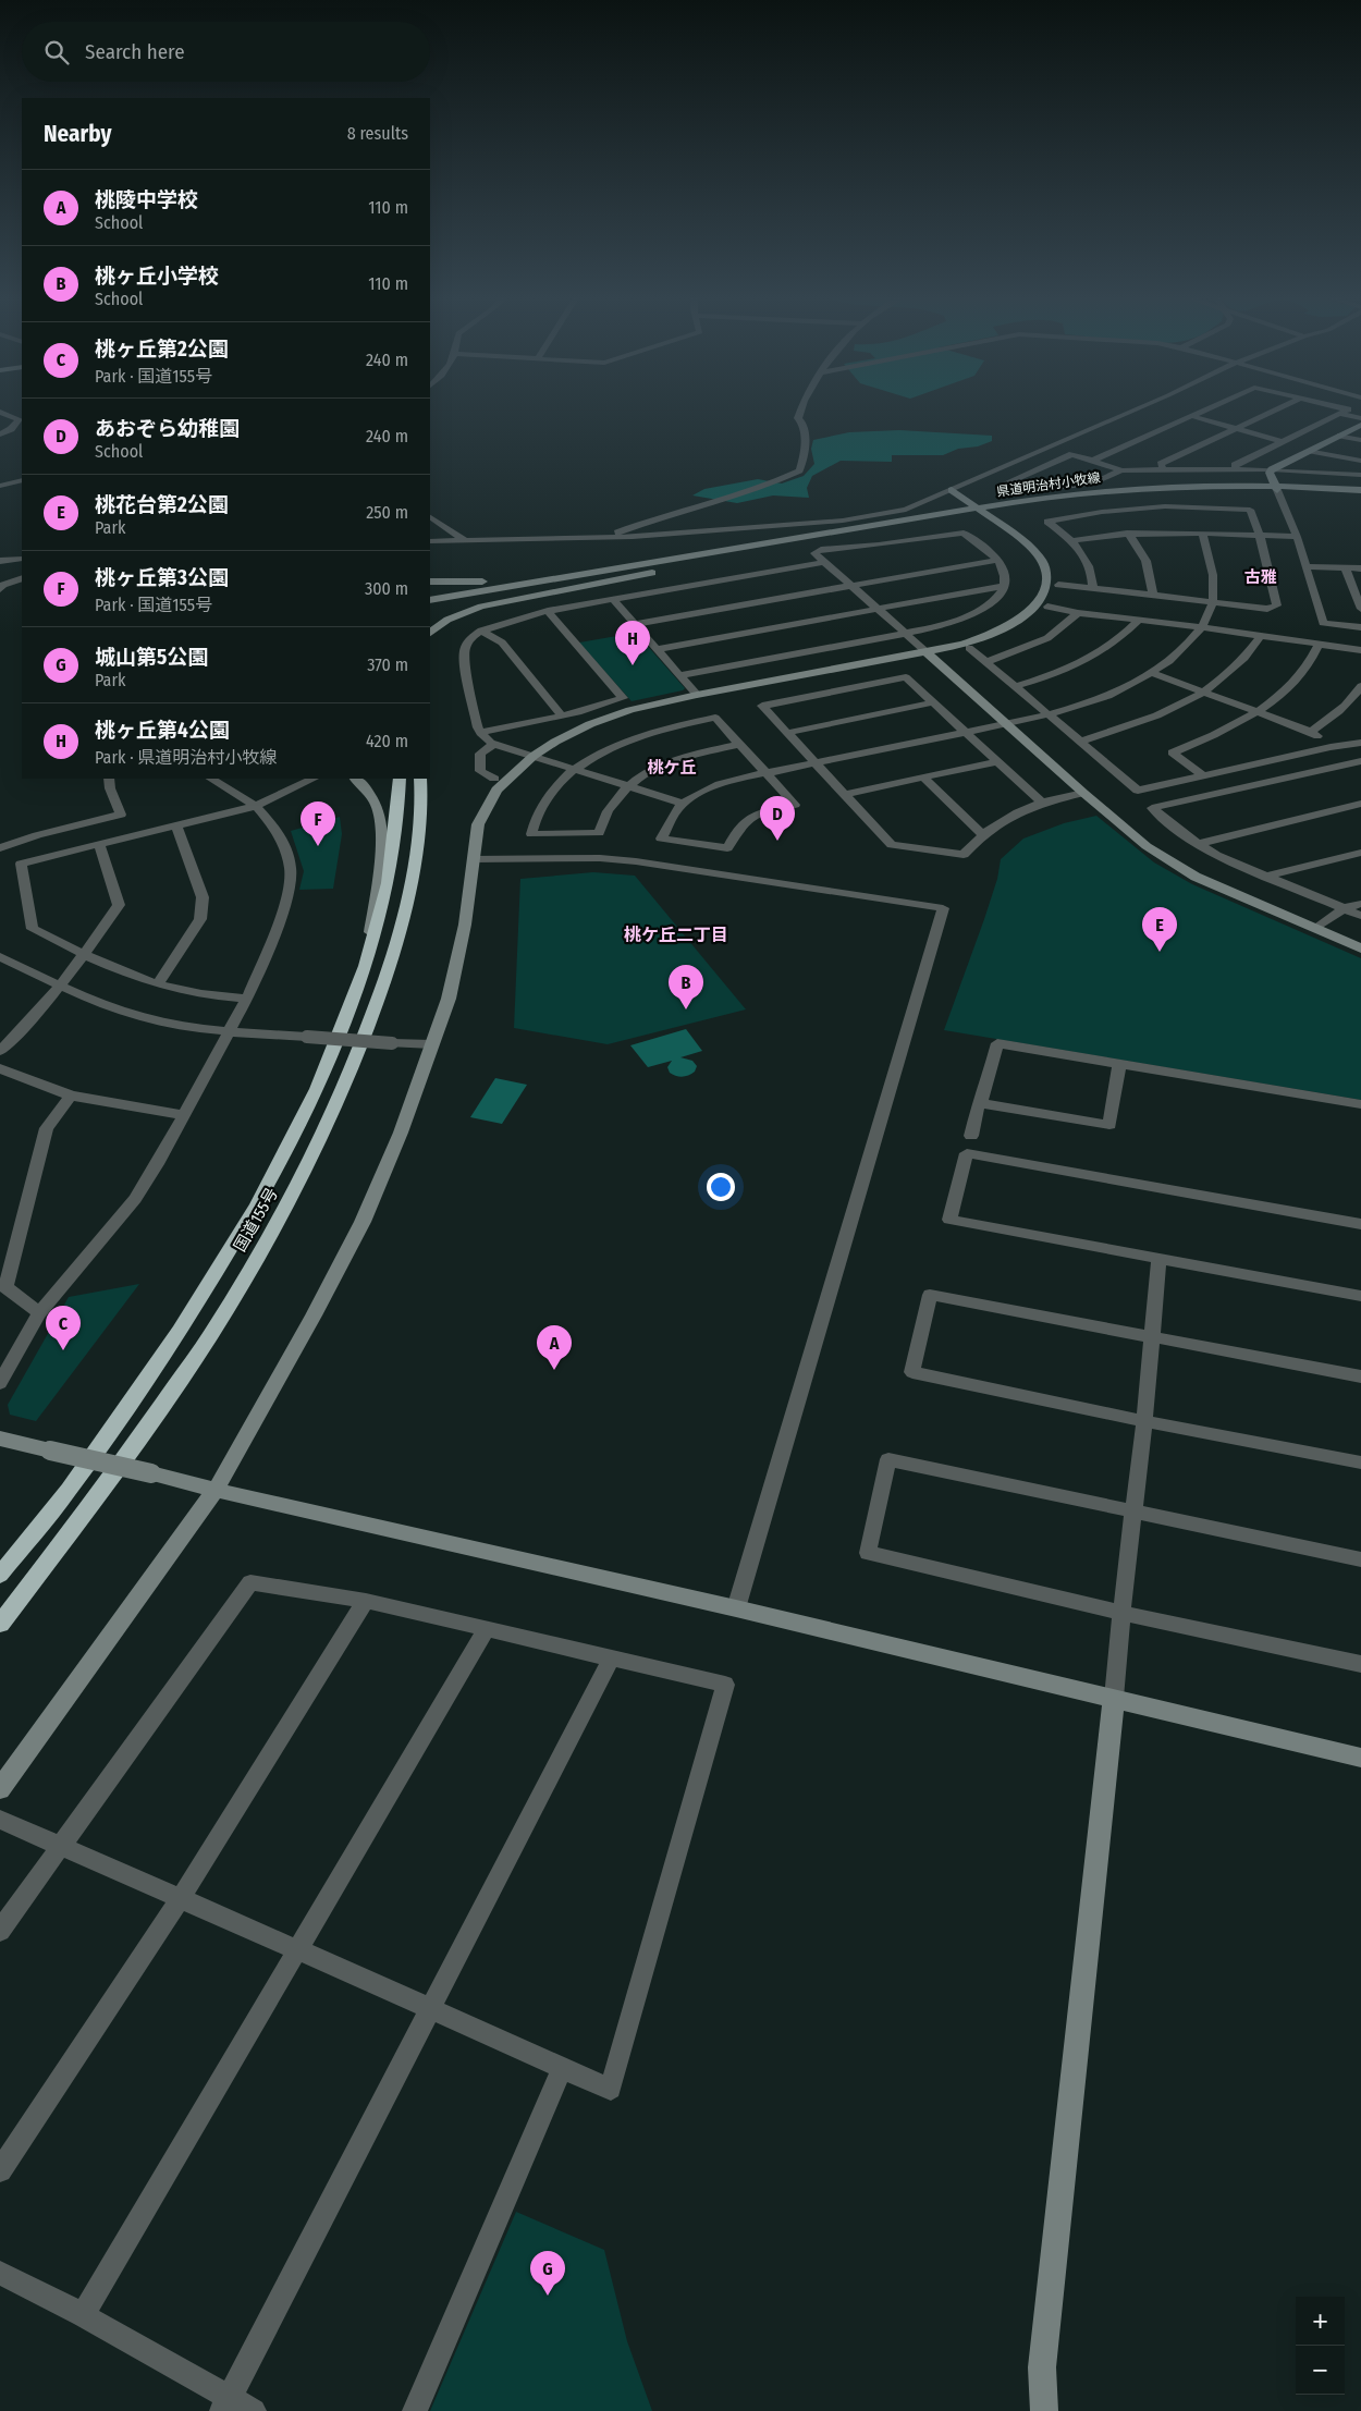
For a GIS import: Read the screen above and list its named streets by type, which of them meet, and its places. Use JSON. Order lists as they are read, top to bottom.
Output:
{
  "streets": {
    "highway": ["国道155号"],
    "street": ["県道明治村小牧線"]
  },
  "districts": ["古雅", "桃ケ丘", "桃ケ丘二丁目"],
  "page": {
    "search": "Search here",
    "heading": ["Nearby", "8 results"],
    "list": [
      {
        "mark": "A",
        "name": "桃陵中学校",
        "note": "School",
        "value": "110 m"
      },
      {
        "mark": "B",
        "name": "桃ヶ丘小学校",
        "note": "School",
        "value": "110 m"
      },
      {
        "mark": "C",
        "name": "桃ヶ丘第2公園",
        "note": "Park · 国道155号",
        "value": "240 m"
      },
      {
        "mark": "D",
        "name": "あおぞら幼稚園",
        "note": "School",
        "value": "240 m"
      },
      {
        "mark": "E",
        "name": "桃花台第2公園",
        "note": "Park",
        "value": "250 m"
      },
      {
        "mark": "F",
        "name": "桃ヶ丘第3公園",
        "note": "Park · 国道155号",
        "value": "300 m"
      },
      {
        "mark": "G",
        "name": "城山第5公園",
        "note": "Park",
        "value": "370 m"
      },
      {
        "mark": "H",
        "name": "桃ヶ丘第4公園",
        "note": "Park · 県道明治村小牧線",
        "value": "420 m"
      }
    ],
    "pins": [
      "H",
      "D",
      "F",
      "E",
      "B",
      "C",
      "A",
      "G"
    ],
    "map_buttons": ["+", "−"]
  }
}
